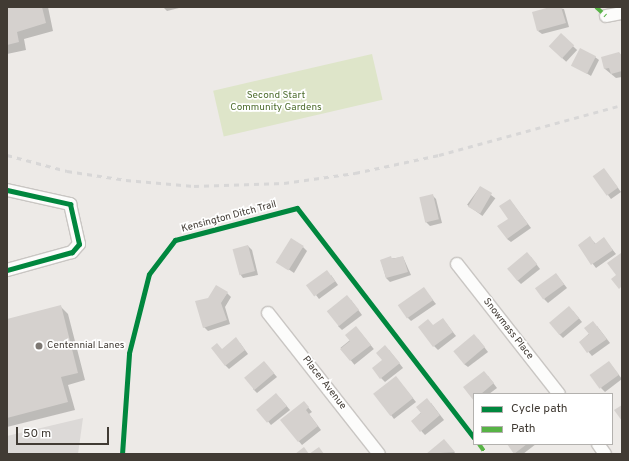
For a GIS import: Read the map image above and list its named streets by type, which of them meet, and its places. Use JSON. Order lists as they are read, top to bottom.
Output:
{
  "streets": {
    "street": ["Snowmass Place", "Placer Avenue"],
    "cycle path": ["Kensington Ditch Trail"]
  },
  "parks": ["Second Start Community Gardens"],
  "places": ["Centennial Lanes"],
  "legend": ["Cycle path", "Path"],
  "scale_bar": "50 m"
}
